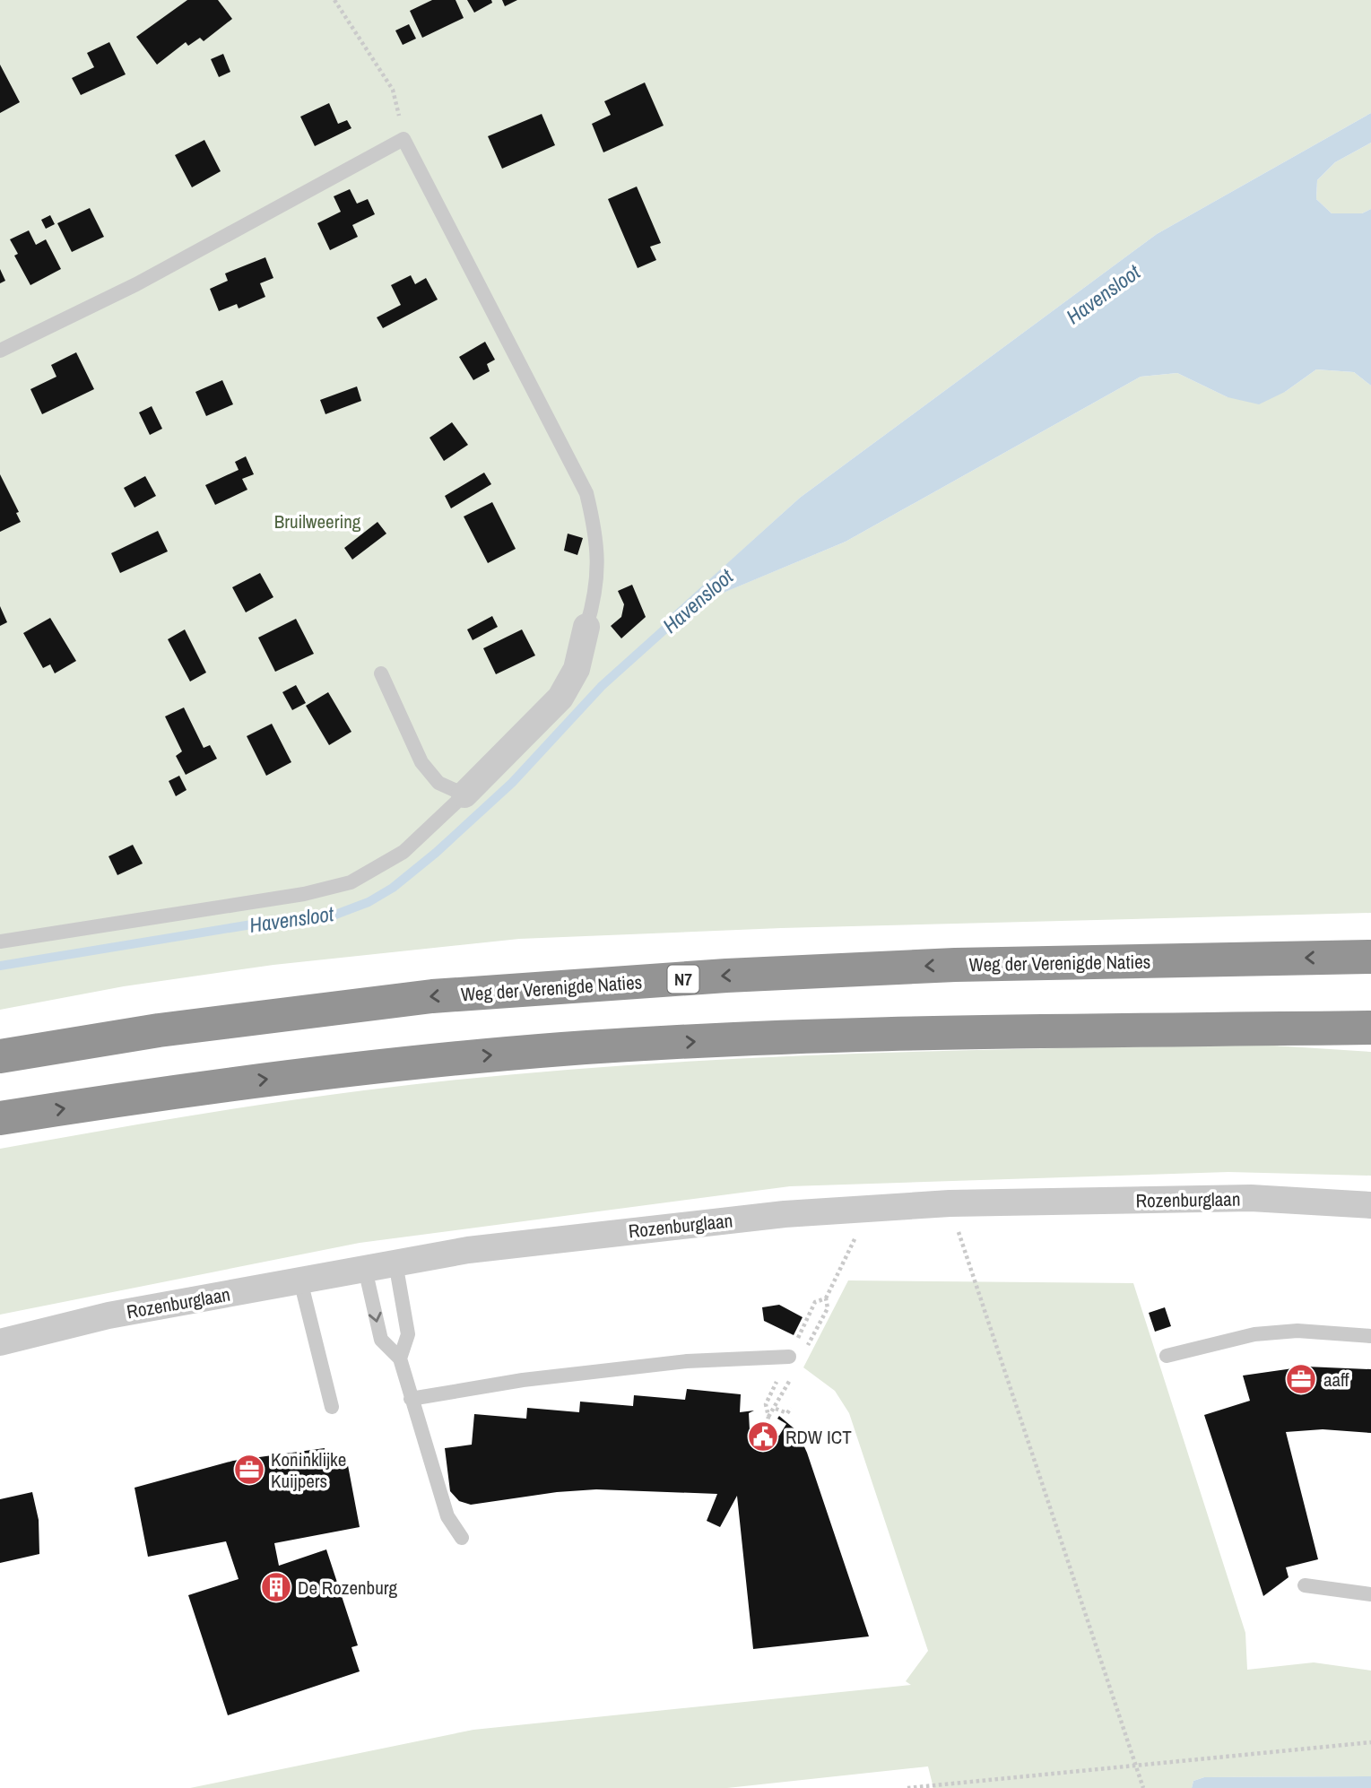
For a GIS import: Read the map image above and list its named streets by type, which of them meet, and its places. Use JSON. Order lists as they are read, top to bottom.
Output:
{
  "streets": {
    "highway": ["Weg der Verenigde Naties", "N7"],
    "street": ["Rozenburglaan"]
  },
  "water": ["Havensloot"],
  "parks": ["Bruilweering"],
  "places": {
    "office": ["aaff", "Koninklijke Kuijpers"],
    "public building": ["RDW ICT"],
    "building": ["De Rozenburg"]
  }
}
